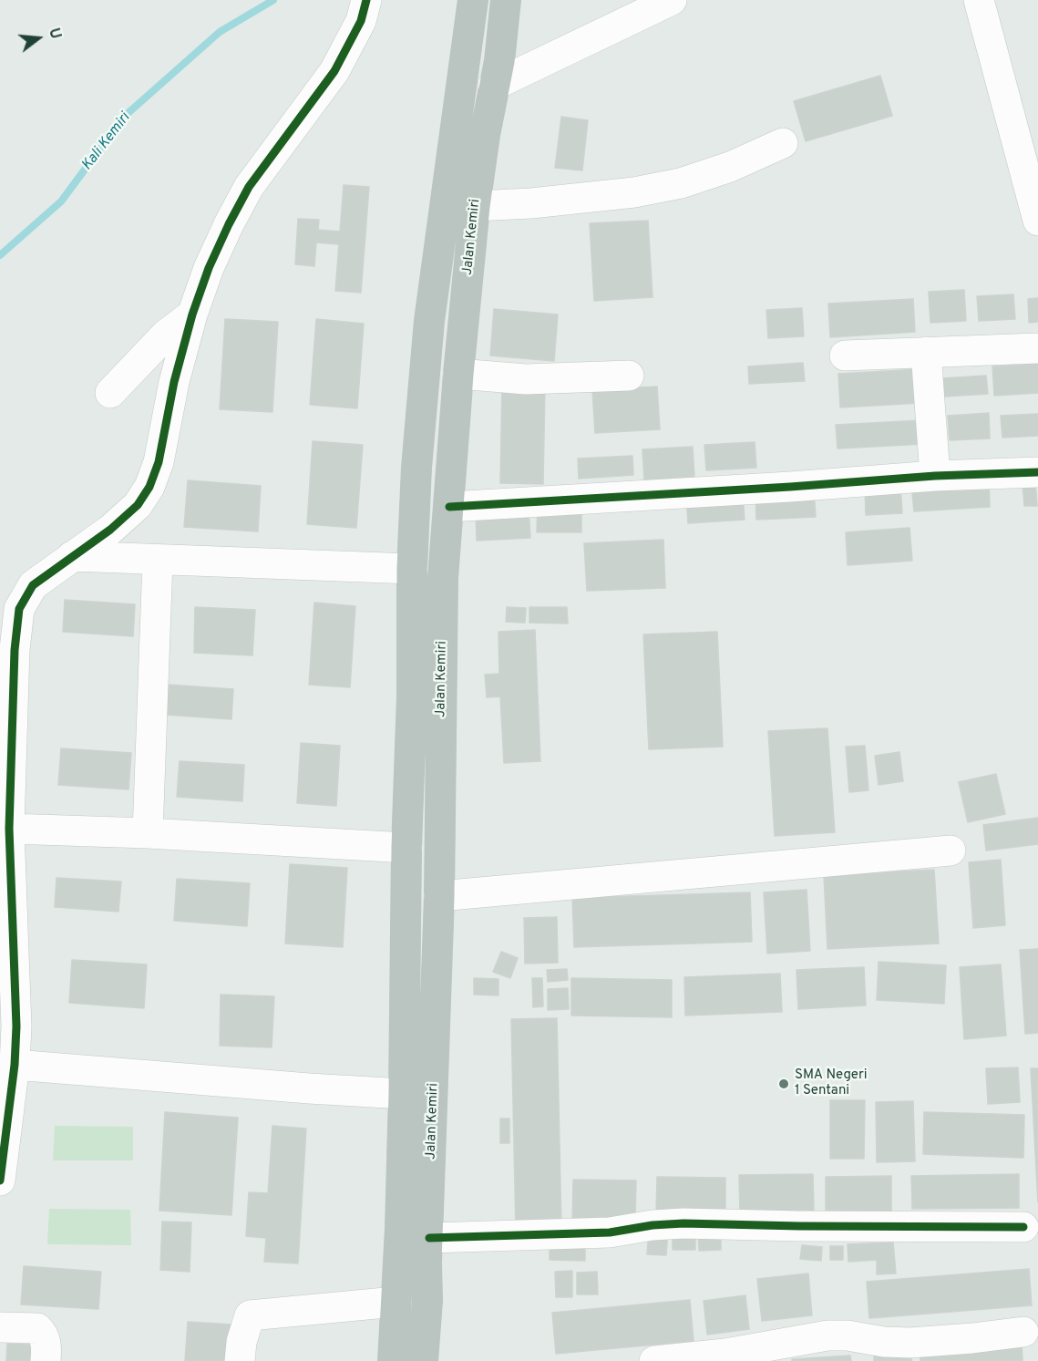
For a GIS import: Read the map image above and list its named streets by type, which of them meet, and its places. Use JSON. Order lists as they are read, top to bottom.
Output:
{
  "streets": {
    "highway": ["Jalan Kemiri"]
  },
  "water": ["Kali Kemiri"],
  "places": ["SMA Negeri 1 Sentani"],
  "north": "right"
}
